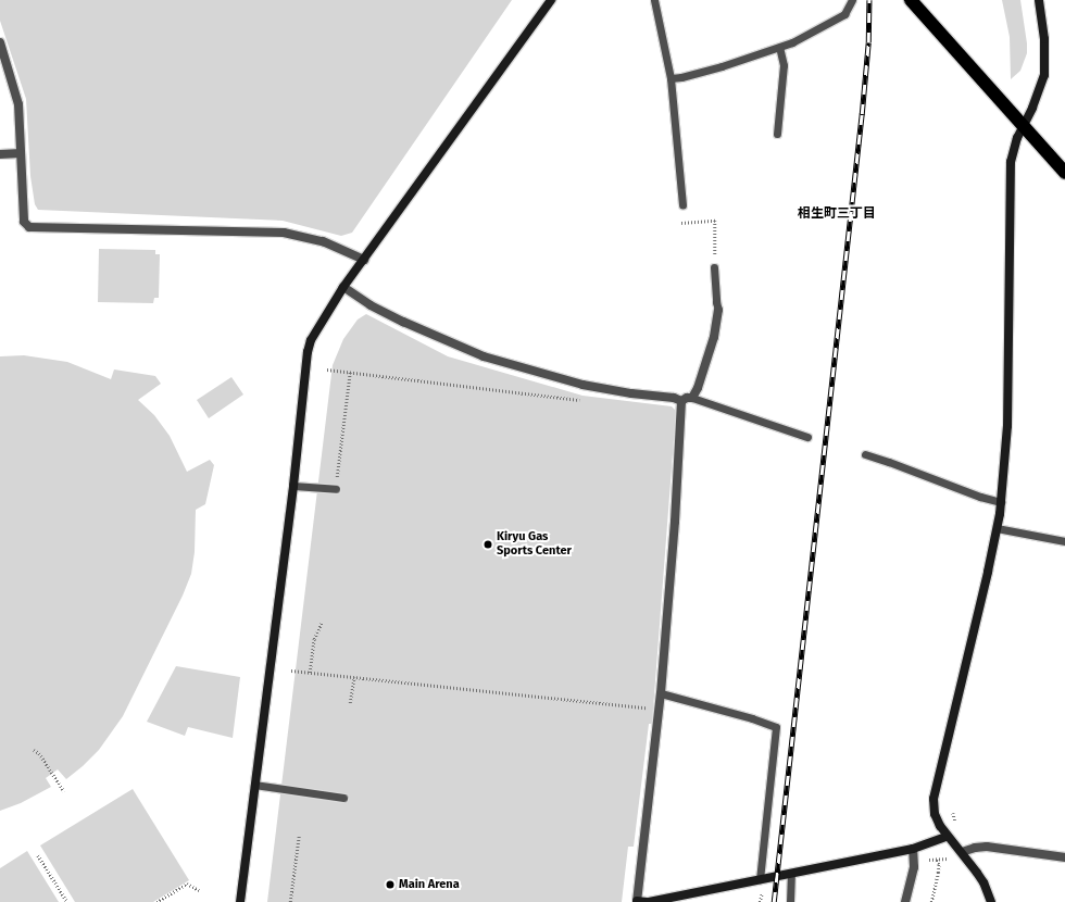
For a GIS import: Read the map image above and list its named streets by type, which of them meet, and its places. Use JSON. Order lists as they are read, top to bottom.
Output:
{
  "districts": ["相生町三丁目"],
  "places": ["Kiryu Gas Sports Center", "Main Arena"]
}
